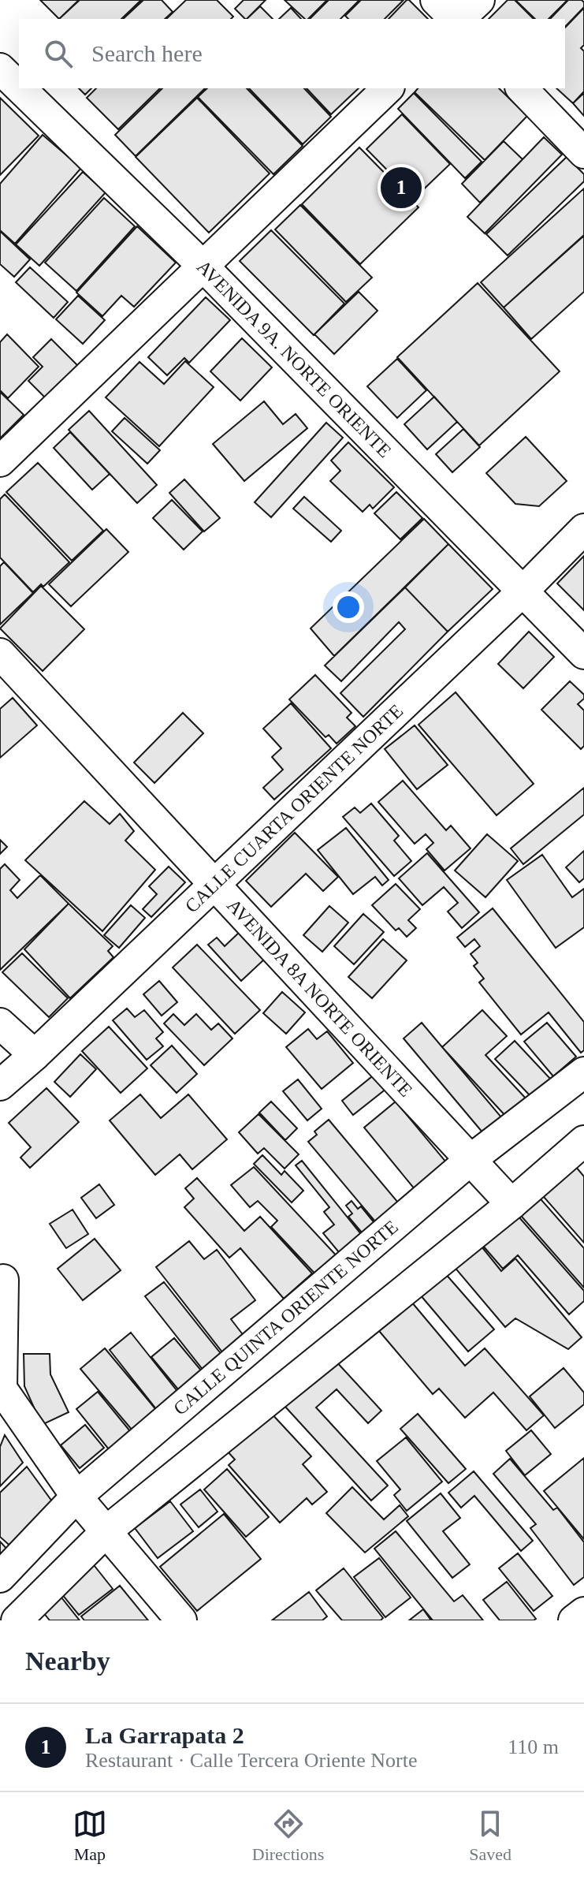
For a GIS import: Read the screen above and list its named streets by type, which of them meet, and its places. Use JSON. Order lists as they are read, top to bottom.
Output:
{
  "streets": {
    "street": [
      "AVENIDA 9A. NORTE ORIENTE",
      "CALLE CUARTA ORIENTE NORTE",
      "AVENIDA 8A NORTE ORIENTE",
      "CALLE QUINTA ORIENTE NORTE"
    ]
  },
  "crossings": [
    ["AVENIDA 9A. NORTE ORIENTE", "CALLE CUARTA ORIENTE NORTE"],
    ["CALLE CUARTA ORIENTE NORTE", "AVENIDA 8A NORTE ORIENTE"],
    ["AVENIDA 8A NORTE ORIENTE", "CALLE QUINTA ORIENTE NORTE"]
  ],
  "page": {
    "search": "Search here",
    "pins": "1",
    "heading": "Nearby",
    "list": [
      {
        "mark": "1",
        "name": "La Garrapata 2",
        "note": "Restaurant · Calle Tercera Oriente Norte",
        "value": "110 m"
      }
    ],
    "nav": ["Map", "Directions", "Saved"]
  }
}
